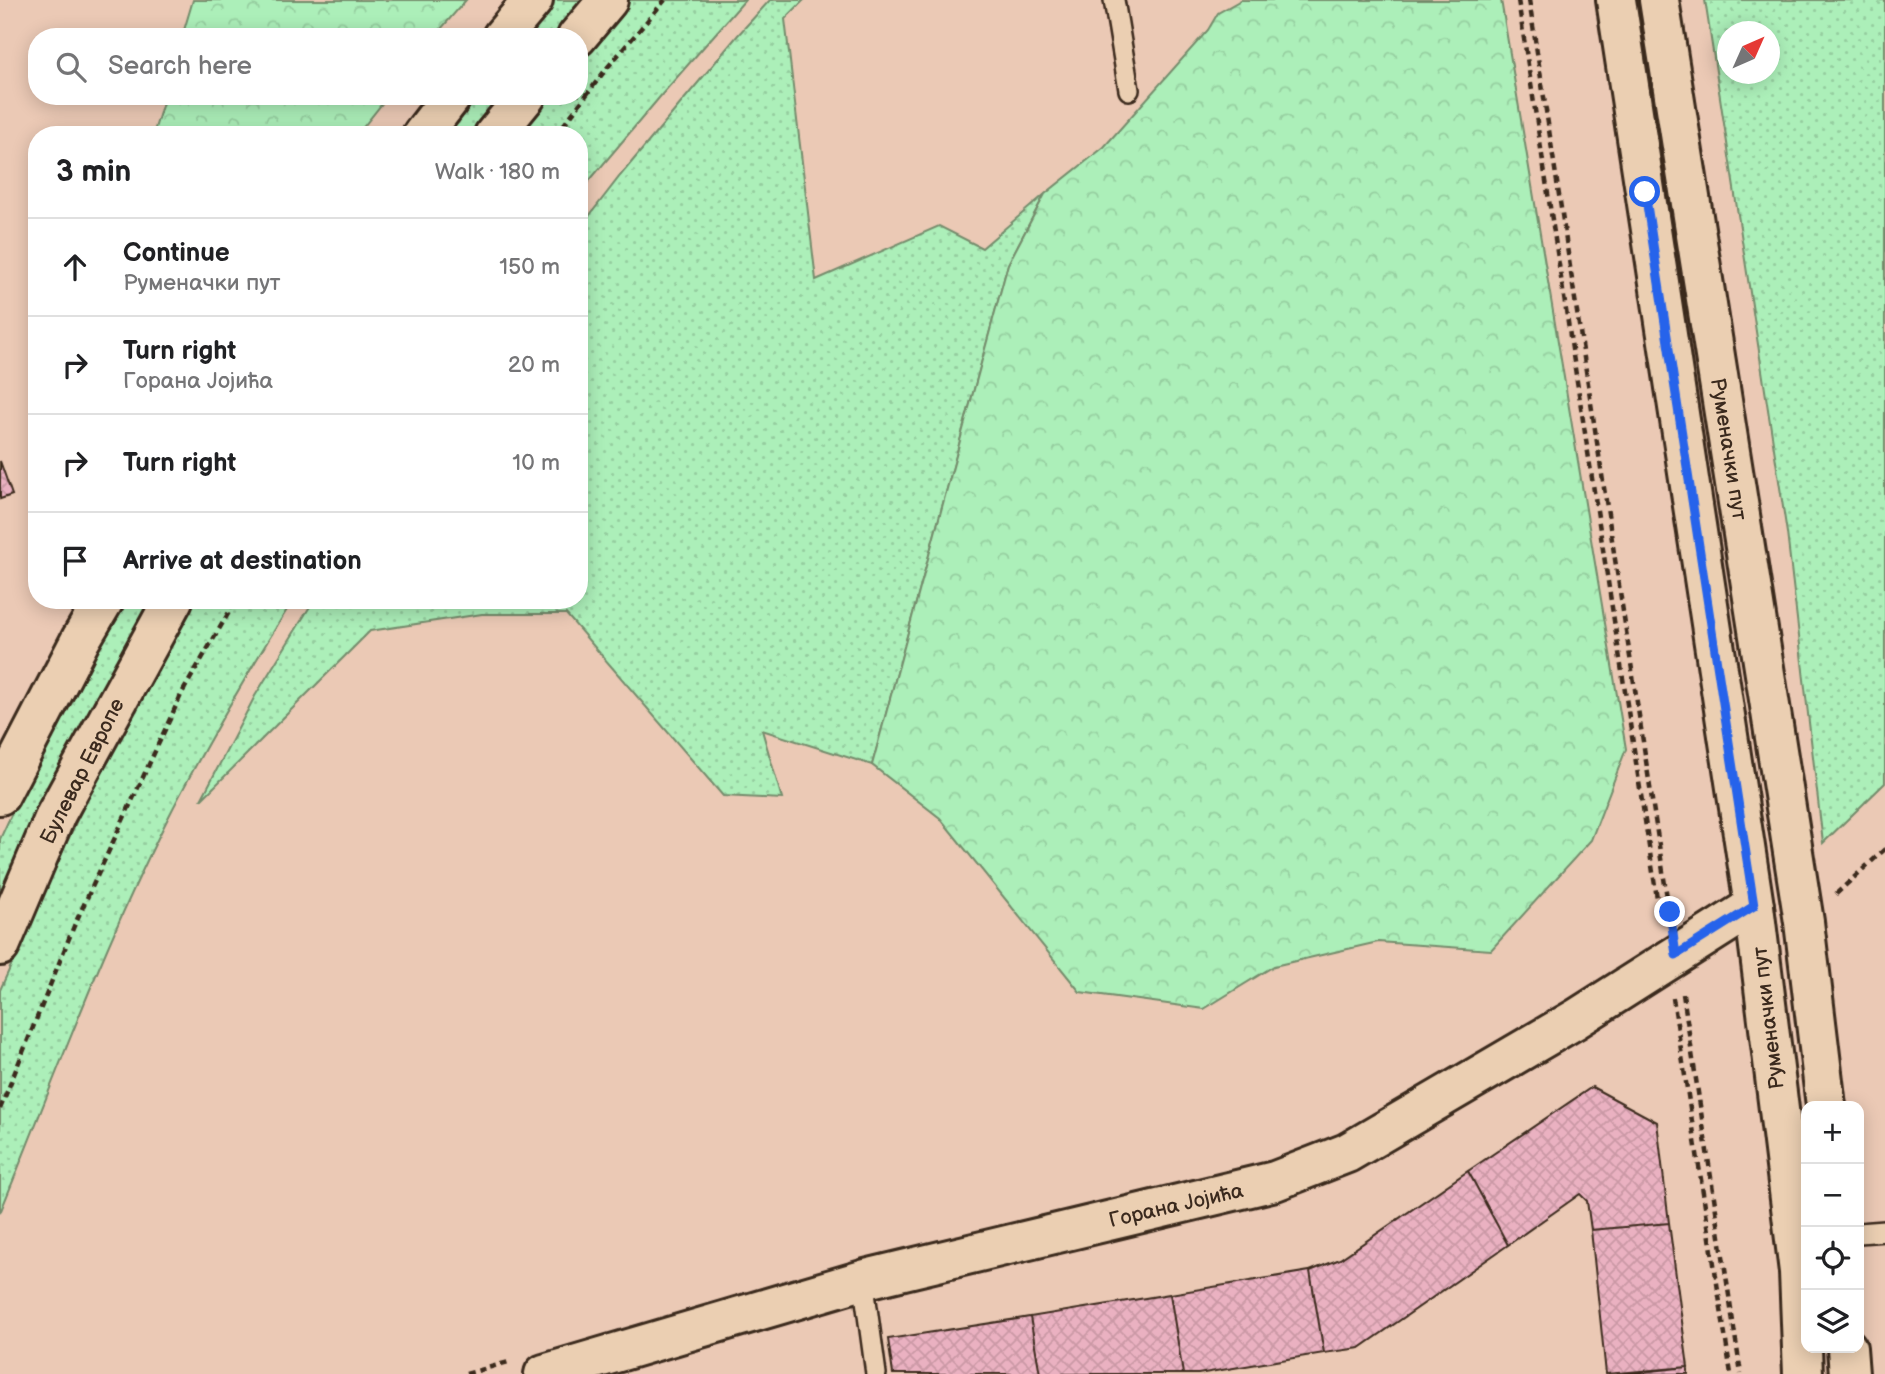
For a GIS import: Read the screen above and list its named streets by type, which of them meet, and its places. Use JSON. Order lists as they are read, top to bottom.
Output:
{
  "streets": {
    "main road": ["Руменачки пут", "Булевар Европе", "Горана Јојића"]
  },
  "crossings": [
    ["Руменачки пут", "Горана Јојића"]
  ],
  "north": "top right",
  "page": {
    "search": "Search here",
    "heading": ["3 min", "Walk · 180 m"],
    "list": [
      ["Continue", "Руменачки пут", "150 m"],
      ["Turn right", "Горана Јојића", "20 m"],
      ["Turn right", "10 m"],
      "Arrive at destination"
    ],
    "map_buttons": ["+", "−"]
  }
}
